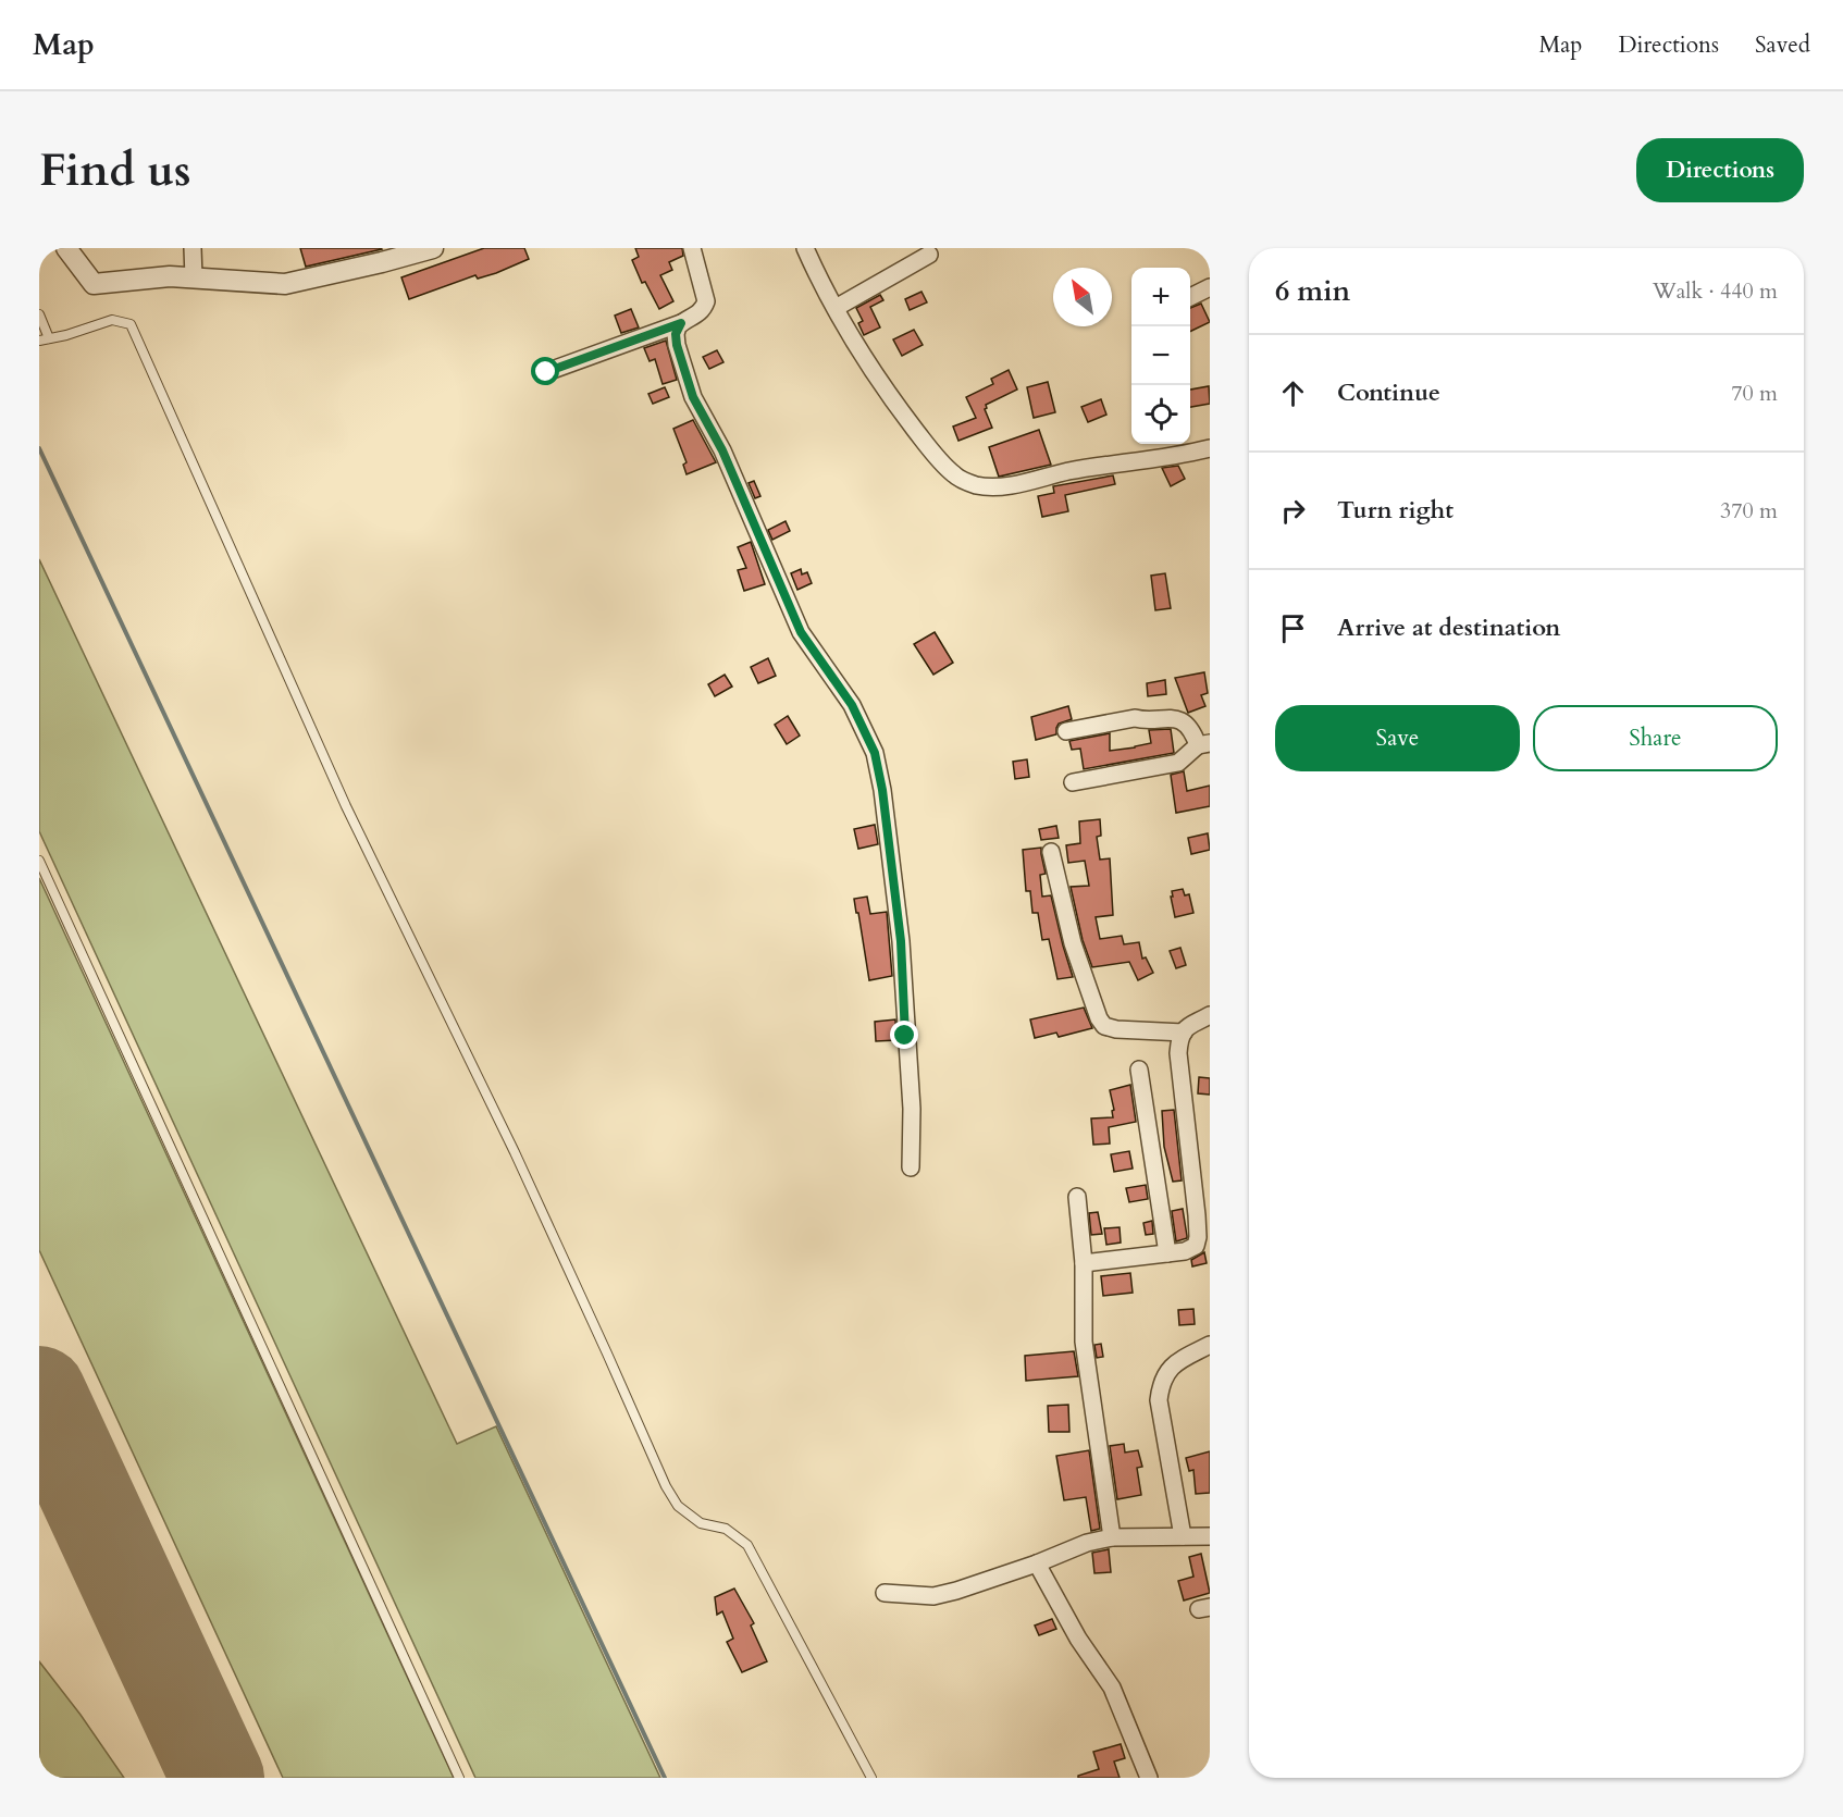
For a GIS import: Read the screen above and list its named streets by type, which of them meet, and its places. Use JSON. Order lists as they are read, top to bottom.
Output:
{
  "north": "top left",
  "page": {
    "header": "Map",
    "nav": ["Map", "Directions", "Saved"],
    "buttons": [
      "Directions",
      ["Save", "Share"]
    ],
    "title": "Find us",
    "heading": ["6 min", "Walk · 440 m"],
    "map_buttons": ["+", "−"],
    "list": [
      ["Continue", "70 m"],
      ["Turn right", "370 m"],
      "Arrive at destination"
    ]
  }
}
